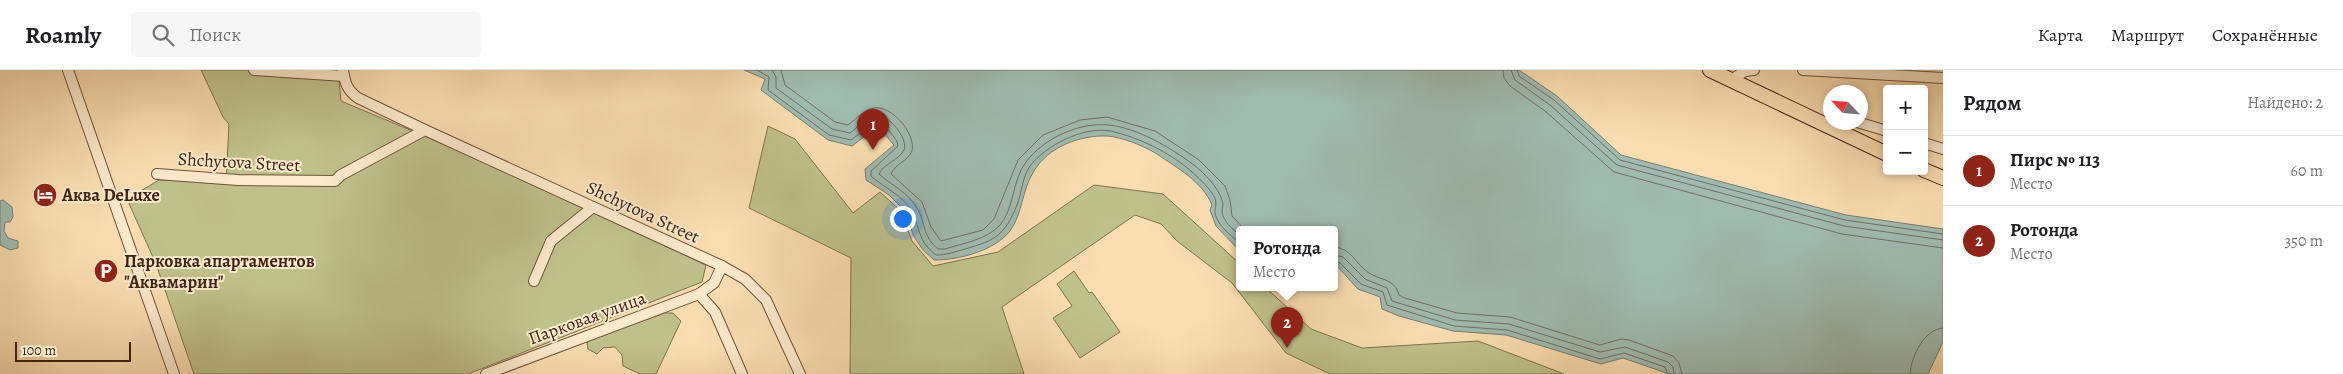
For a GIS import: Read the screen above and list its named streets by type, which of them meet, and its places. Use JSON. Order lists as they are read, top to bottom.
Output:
{
  "streets": {
    "street": ["Shchytova Street", "Парковая улица"]
  },
  "crossings": [
    ["Shchytova Street", "Парковая улица"]
  ],
  "places": {
    "hotel": ["Аква DeLuxe"],
    "parking": ["Парковка апартаментов \"Аквамарин\""]
  },
  "scale_bar": "100 m",
  "north": "top left",
  "page": {
    "header": "Roamly",
    "search": "Поиск",
    "nav": ["Карта", "Маршрут", "Сохранённые"],
    "heading": ["Рядом", "Найдено: 2"],
    "map_buttons": ["+", "−"],
    "pins": ["1", "2"],
    "list": [
      {
        "mark": "1",
        "name": "Пирс № 113",
        "note": "Место",
        "value": "60 m"
      },
      {
        "mark": "2",
        "name": "Ротонда",
        "note": "Место",
        "value": "350 m"
      }
    ],
    "popup": ["Ротонда", "Место"],
    "scale": "100 m"
  }
}
